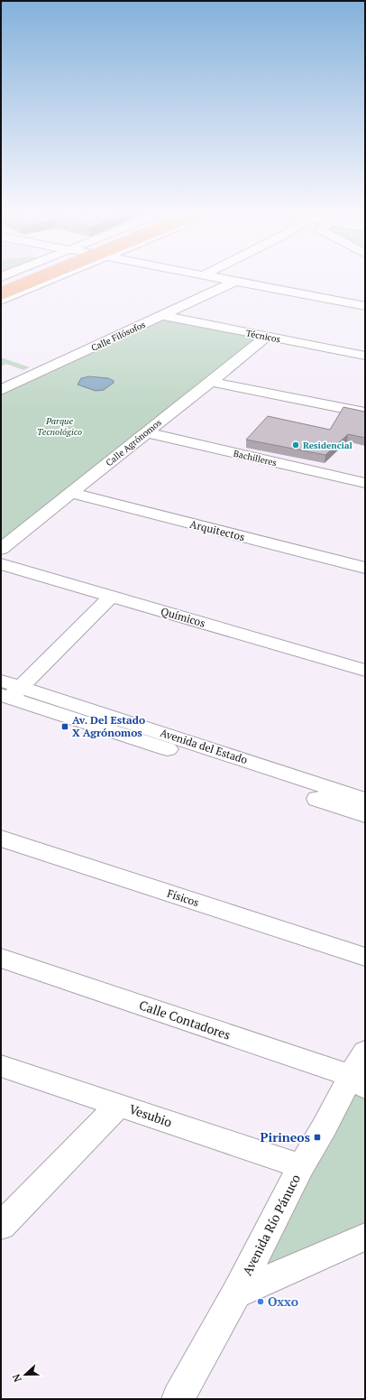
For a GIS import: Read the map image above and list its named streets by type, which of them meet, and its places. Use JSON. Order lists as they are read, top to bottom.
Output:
{
  "streets": {
    "street": [
      "Calle Filósofos",
      "Técnicos",
      "Calle Agrónomos",
      "Bachilleres",
      "Arquitectos",
      "Químicos",
      "Avenida del Estado",
      "Físicos",
      "Calle Contadores",
      "Vesubio",
      "Avenida Río Pánuco"
    ]
  },
  "crossings": [
    ["Calle Filósofos", "Técnicos"],
    ["Técnicos", "Calle Agrónomos"],
    ["Calle Agrónomos", "Bachilleres"],
    ["Calle Agrónomos", "Arquitectos"],
    ["Calle Contadores", "Avenida Río Pánuco"],
    ["Vesubio", "Avenida Río Pánuco"]
  ],
  "parks": ["Parque Tecnológico"],
  "places": {
    "other": ["Residencial", "Oxxo"],
    "transit": ["Av. Del Estado X Agrónomos", "Pirineos"]
  },
  "north": "left"
}
